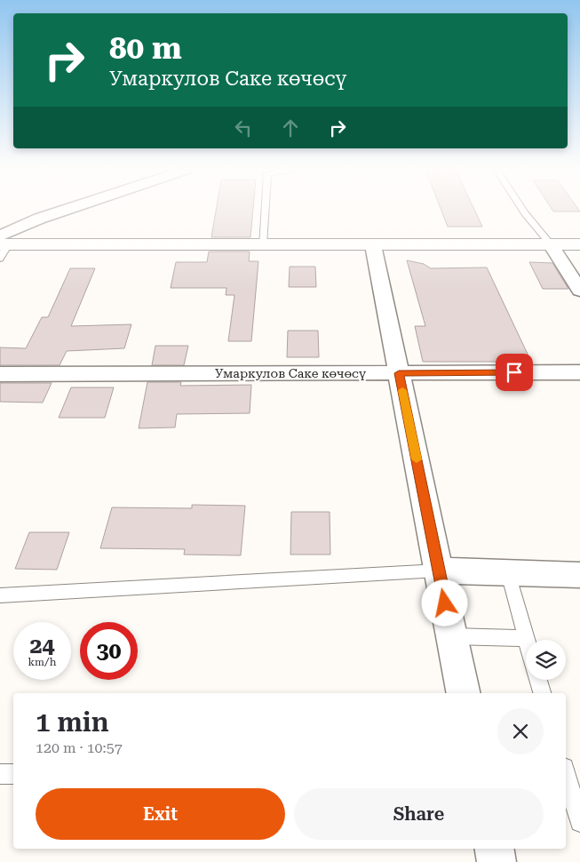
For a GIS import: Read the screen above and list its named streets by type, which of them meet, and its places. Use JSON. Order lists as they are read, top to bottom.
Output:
{
  "streets": {
    "street": ["Умаркулов Саке көчөсү"]
  },
  "page": {
    "turn": ["80 m", "Умаркулов Саке көчөсү"],
    "speed": "24 km/h",
    "limit": "30",
    "heading": ["1 min", "120 m · 10:57"],
    "buttons": ["Exit", "Share"]
  }
}
